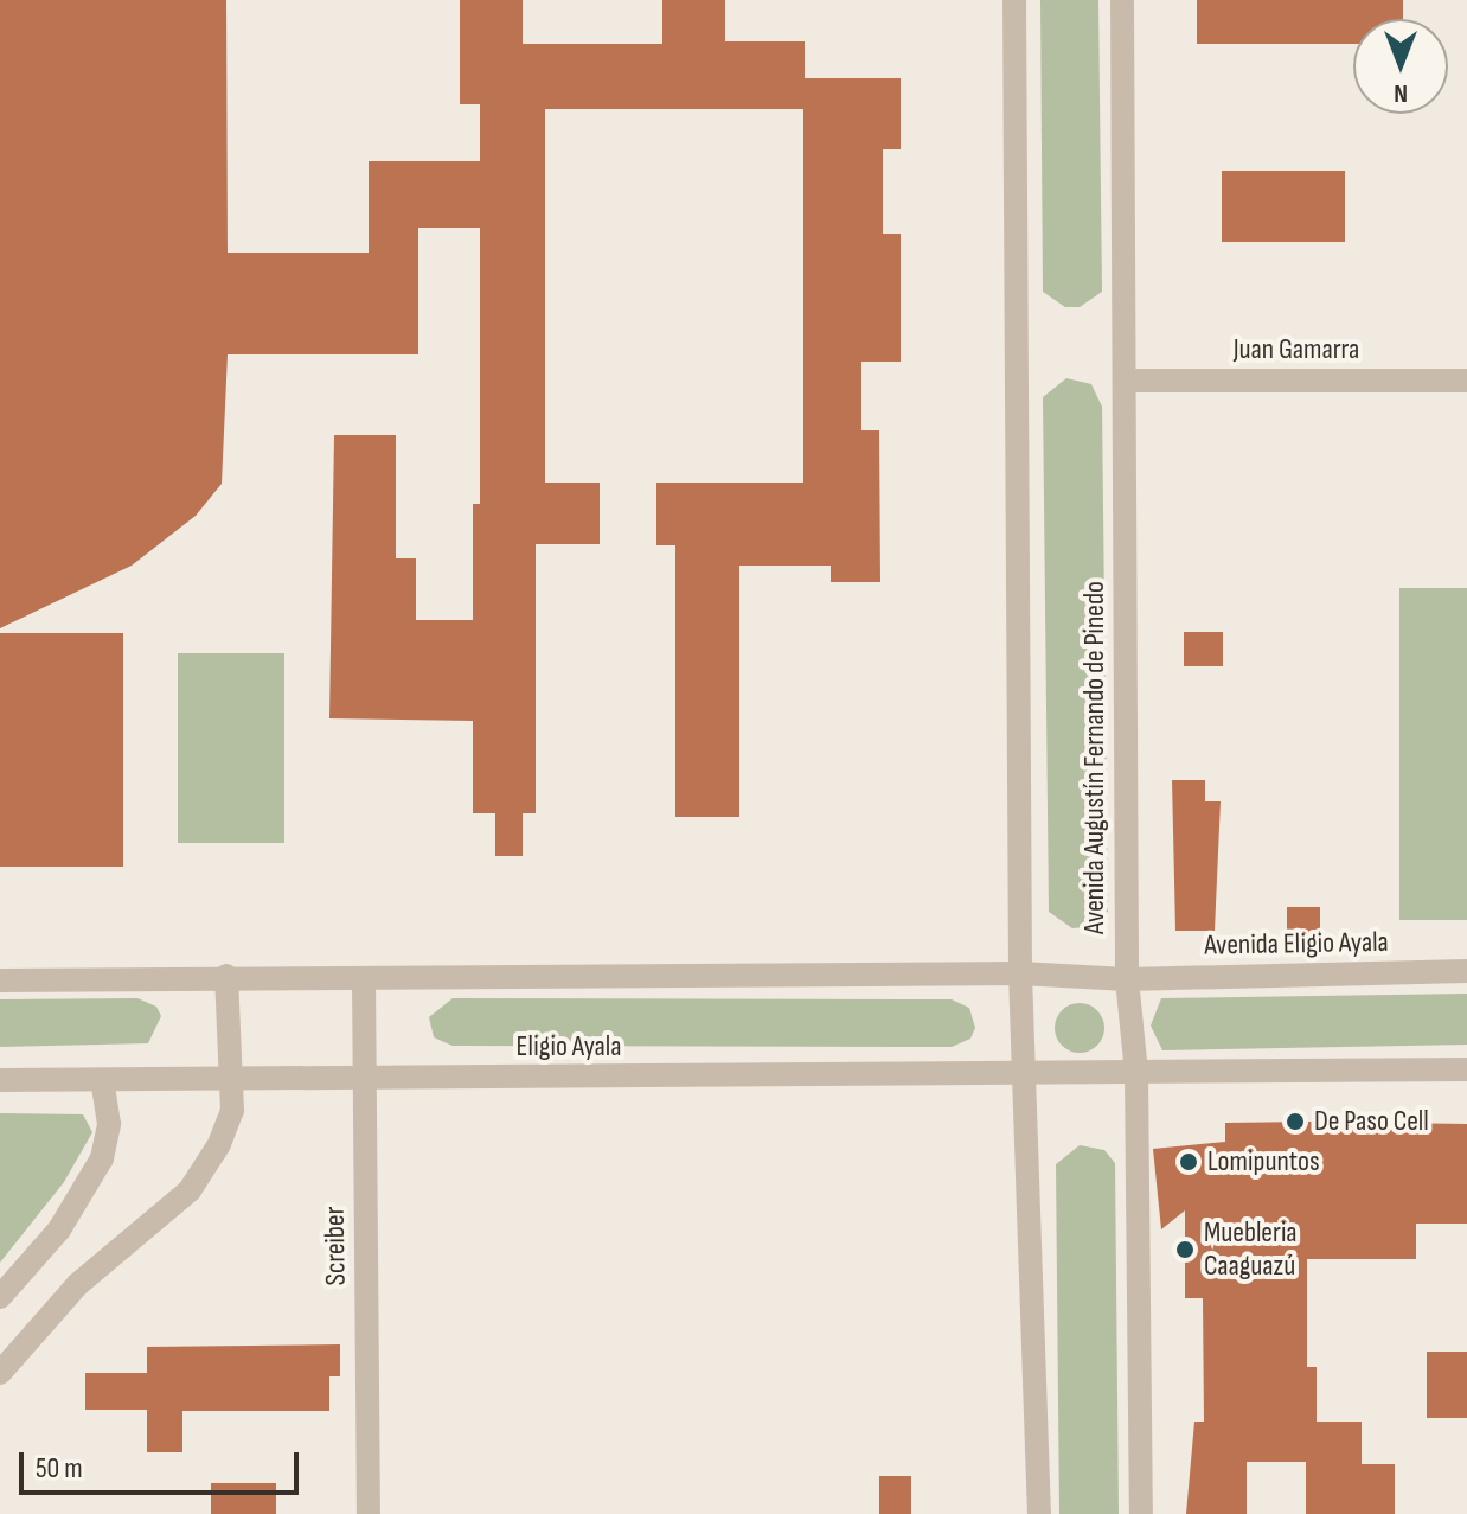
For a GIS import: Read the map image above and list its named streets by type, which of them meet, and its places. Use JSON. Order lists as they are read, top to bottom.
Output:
{
  "streets": {
    "street": [
      "Juan Gamarra",
      "Avenida Augustín Fernando de Pinedo",
      "Avenida Eligio Ayala",
      "Eligio Ayala",
      "Screiber"
    ]
  },
  "crossings": [
    ["Juan Gamarra", "Avenida Augustín Fernando de Pinedo"],
    ["Avenida Augustín Fernando de Pinedo", "Avenida Eligio Ayala"],
    ["Avenida Augustín Fernando de Pinedo", "Eligio Ayala"],
    ["Eligio Ayala", "Screiber"]
  ],
  "places": ["De Paso Cell", "Lomipuntos", "Muebleria Caaguazú"],
  "scale_bar": "50 m",
  "north": "bottom"
}
